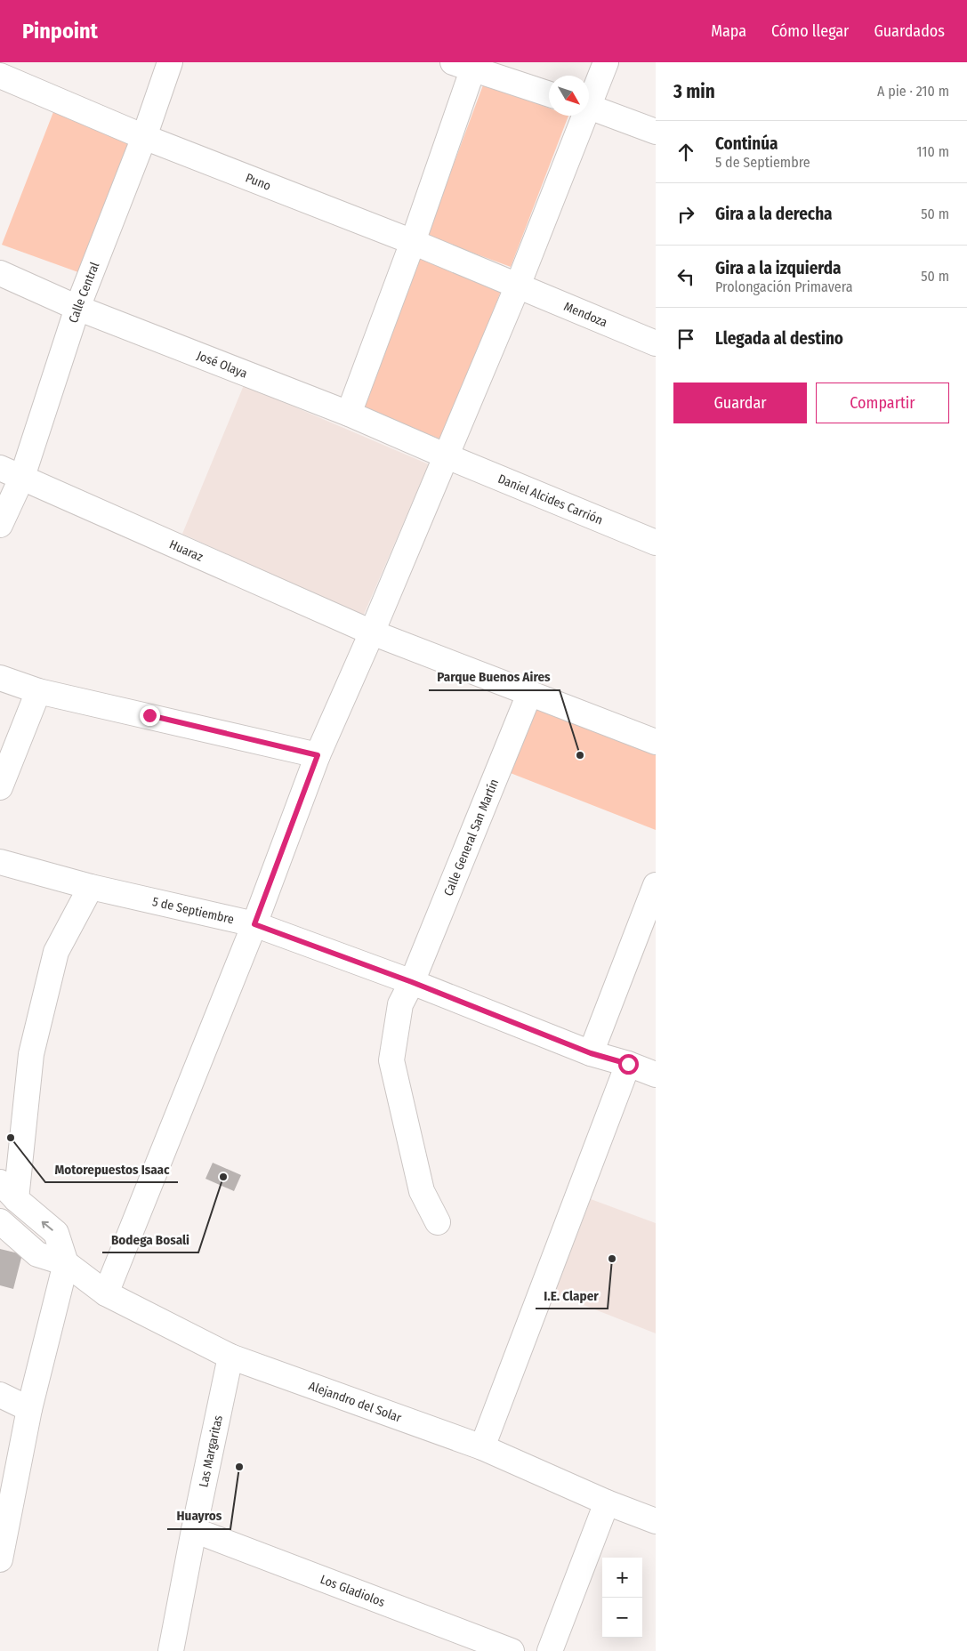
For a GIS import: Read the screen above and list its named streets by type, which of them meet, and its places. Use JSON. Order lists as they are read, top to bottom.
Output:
{
  "streets": {
    "street": [
      "Puno",
      "Calle Central",
      "Mendoza",
      "José Olaya",
      "Daniel Alcides Carrión",
      "Huaraz",
      "Calle General San Martín",
      "5 de Septiembre",
      "Alejandro del Solar",
      "Las Margaritas",
      "Los Gladiolos"
    ]
  },
  "crossings": [
    ["Puno", "Calle Central"],
    ["Puno", "Mendoza"],
    ["Calle Central", "José Olaya"],
    ["Calle Central", "Huaraz"],
    ["José Olaya", "Daniel Alcides Carrión"],
    ["Huaraz", "Calle General San Martín"],
    ["Calle General San Martín", "5 de Septiembre"],
    ["Alejandro del Solar", "Las Margaritas"],
    ["Las Margaritas", "Los Gladiolos"]
  ],
  "places": [
    "Parque Buenos Aires",
    "Motorepuestos Isaac",
    "Bodega Bosali",
    "I.E. Claper",
    "Huayros"
  ],
  "north": "bottom right",
  "page": {
    "header": "Pinpoint",
    "nav": ["Mapa", "Cómo llegar", "Guardados"],
    "heading": ["3 min", "A pie · 210 m"],
    "list": [
      ["Continúa", "5 de Septiembre", "110 m"],
      ["Gira a la derecha", "50 m"],
      ["Gira a la izquierda", "Prolongación Primavera", "50 m"],
      "Llegada al destino"
    ],
    "buttons": ["Guardar", "Compartir"],
    "map_buttons": ["+", "−"]
  }
}
